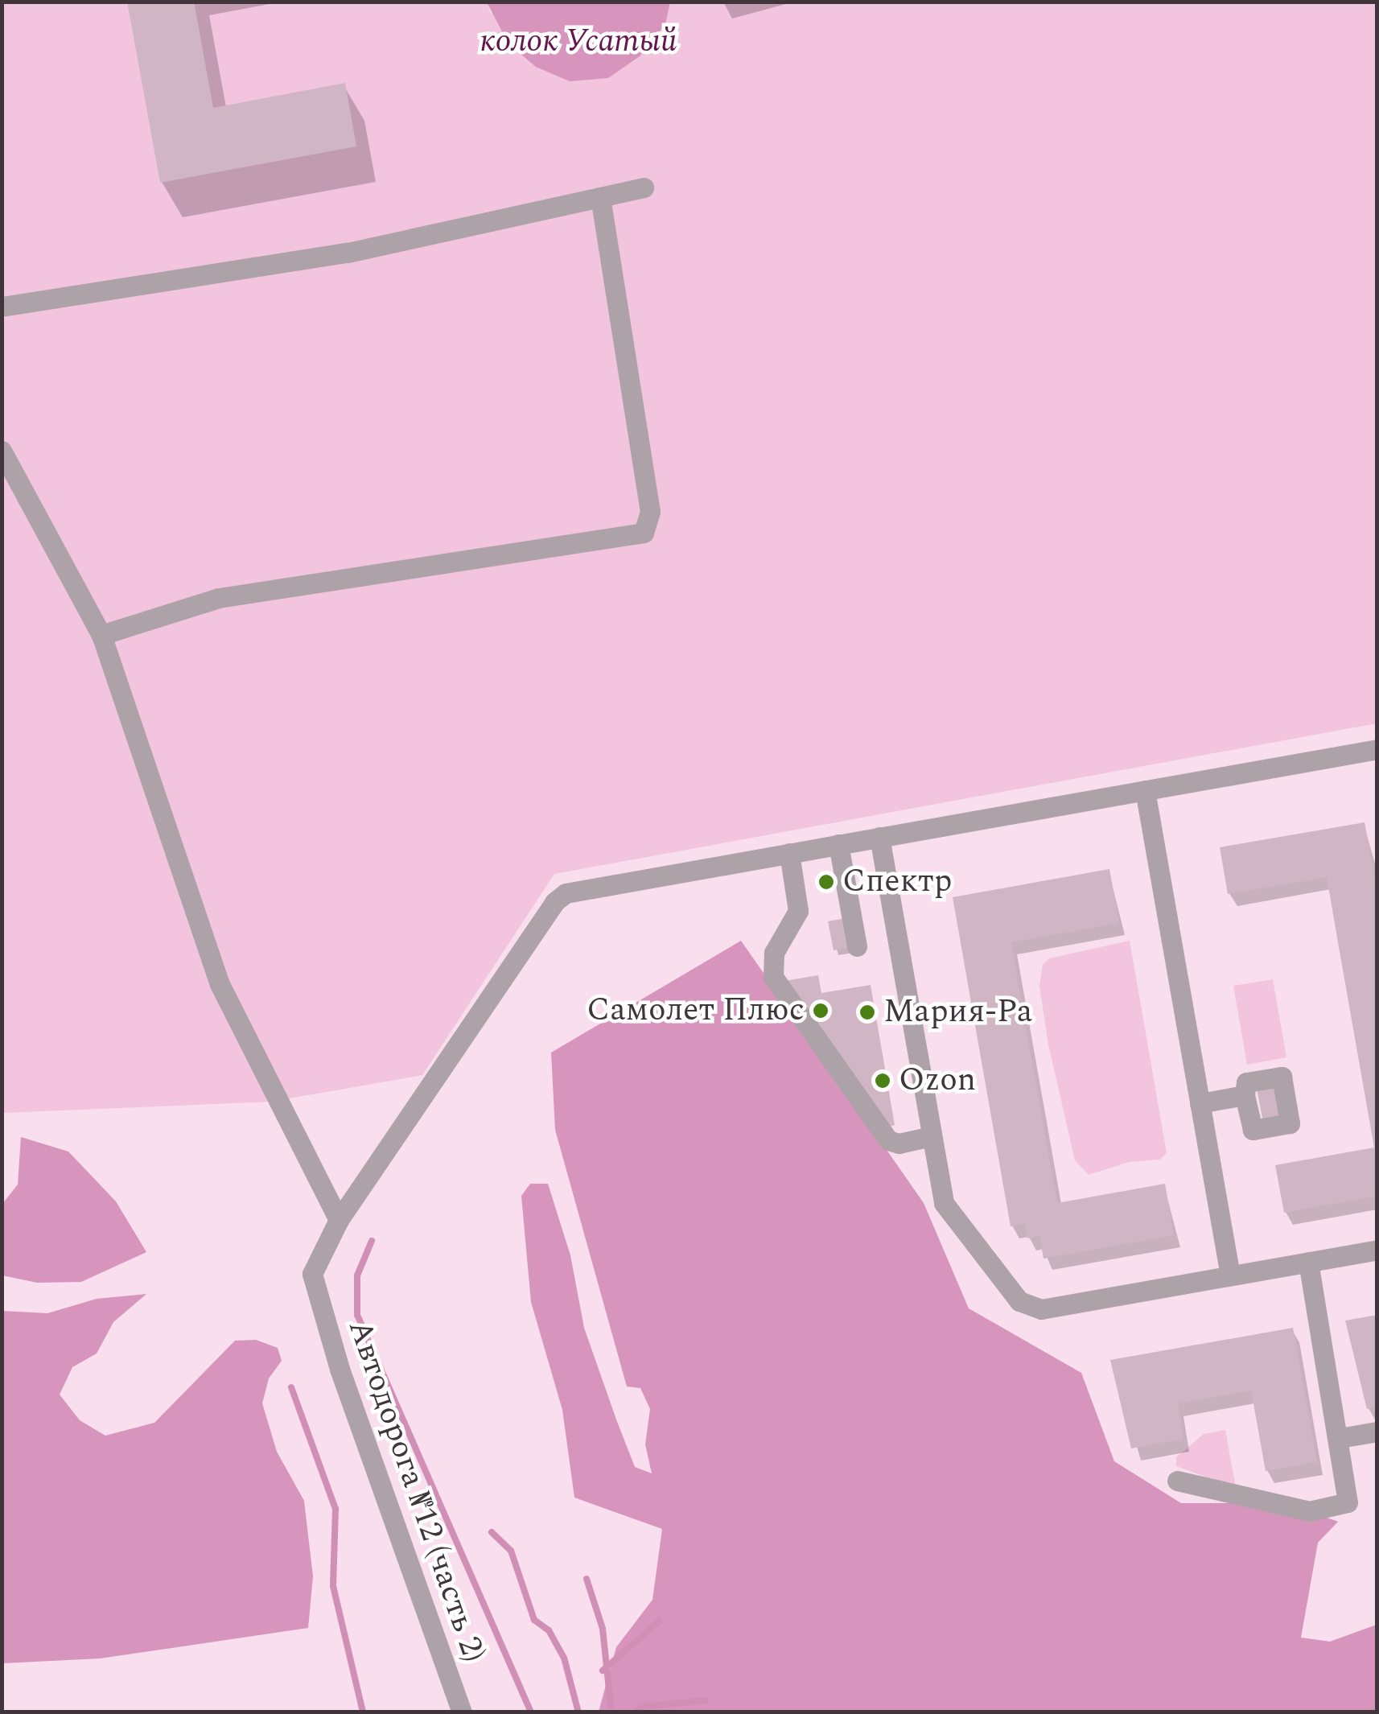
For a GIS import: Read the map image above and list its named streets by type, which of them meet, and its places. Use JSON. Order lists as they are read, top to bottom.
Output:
{
  "streets": {
    "street": ["Автодорога №12 (часть 2)"]
  },
  "parks": ["колок Усатый"],
  "places": [
    "Спектр",
    "Самолет Плюс",
    "Мария-Ра",
    "Ozon"
  ]
}
